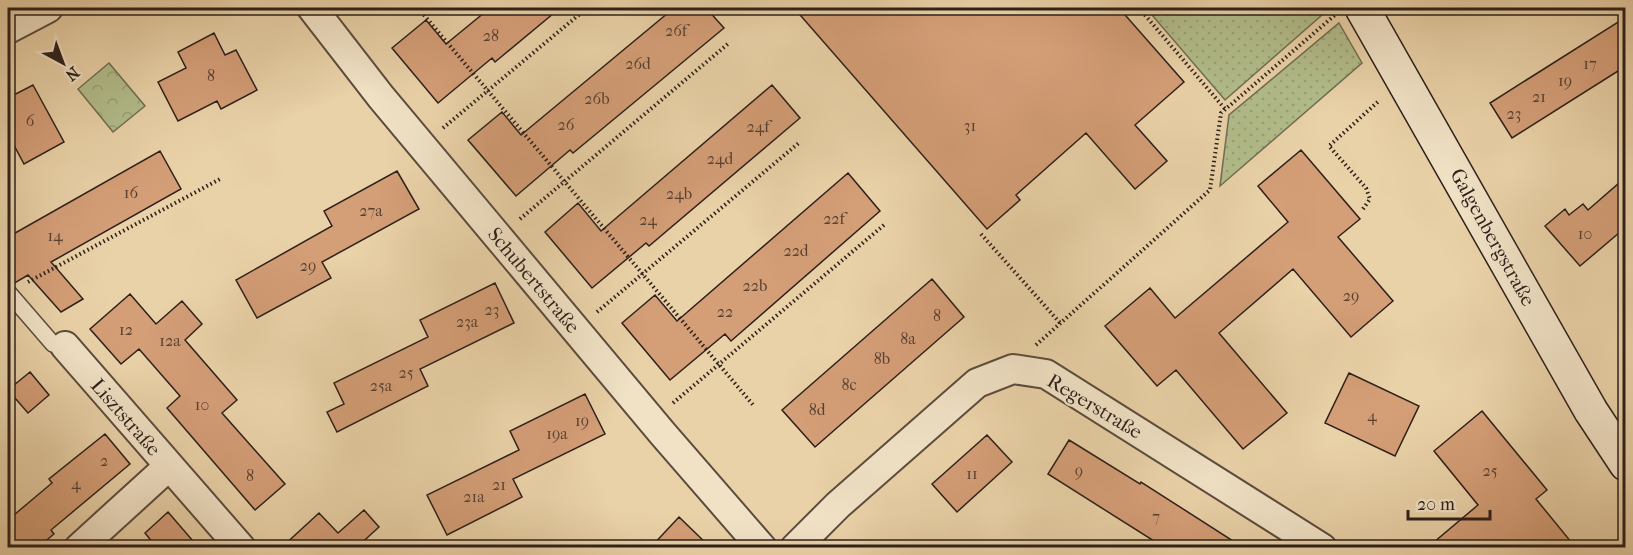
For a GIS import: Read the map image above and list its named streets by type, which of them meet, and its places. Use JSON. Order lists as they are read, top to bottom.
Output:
{
  "streets": {
    "street": [
      "Galgenbergstraße",
      "Schubertstraße",
      "Regerstraße",
      "Lisztstraße"
    ]
  },
  "house_numbers": [
    "26f",
    "28",
    "26d",
    "17",
    "8",
    "19",
    "21",
    "26b",
    "23",
    "6",
    "26",
    "31",
    "24f",
    "24d",
    "16",
    "24b",
    "27a",
    "22f",
    "24",
    "10",
    "14",
    "22d",
    "29",
    "22b",
    "29",
    "23",
    "22",
    "8",
    "23a",
    "12",
    "8a",
    "12a",
    "8b",
    "25",
    "8c",
    "25a",
    "10",
    "8d",
    "4",
    "19",
    "19a",
    "2",
    "9",
    "25",
    "11",
    "8",
    "4",
    "21",
    "21a",
    "7"
  ],
  "scale_bar": "20 m",
  "north": "bottom right"
}
